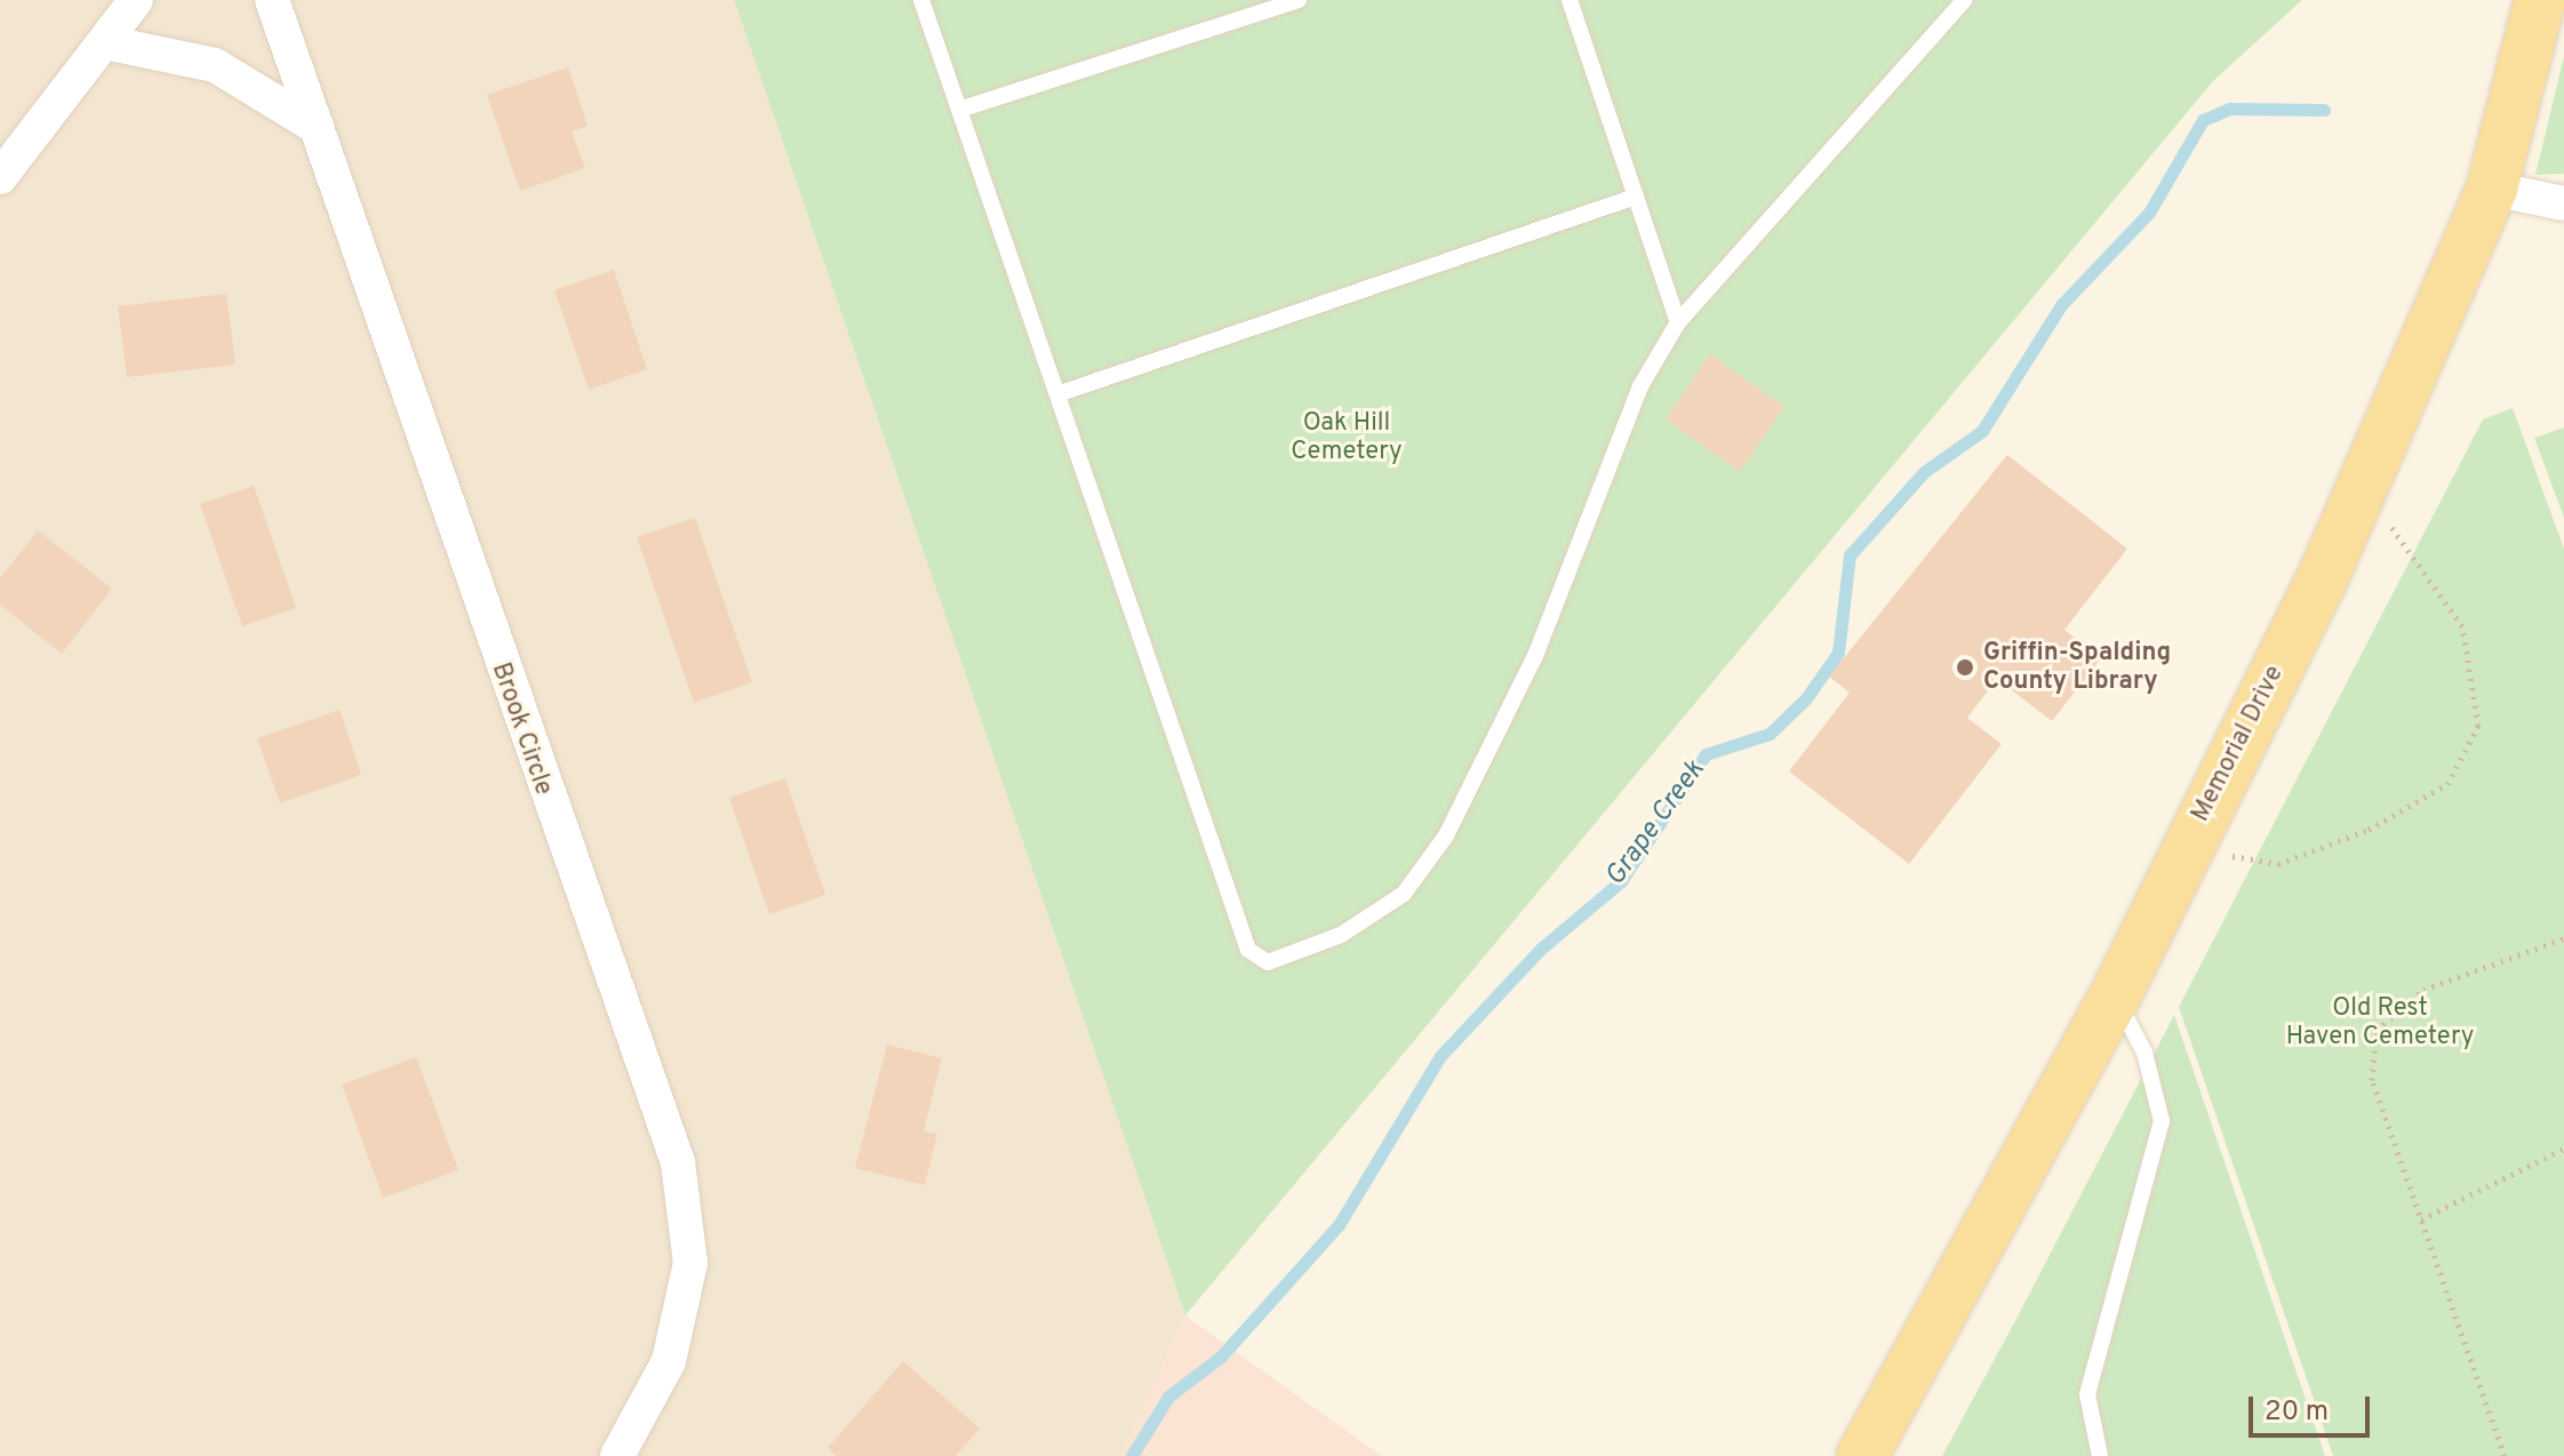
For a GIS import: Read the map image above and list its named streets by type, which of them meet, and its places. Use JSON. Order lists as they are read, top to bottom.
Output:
{
  "streets": {
    "main road": ["Memorial Drive"],
    "street": ["Brook Circle"]
  },
  "water": ["Grape Creek"],
  "parks": ["Oak Hill Cemetery", "Old Rest Haven Cemetery"],
  "places": ["Griffin-Spalding County Library"],
  "scale_bar": "20 m"
}
